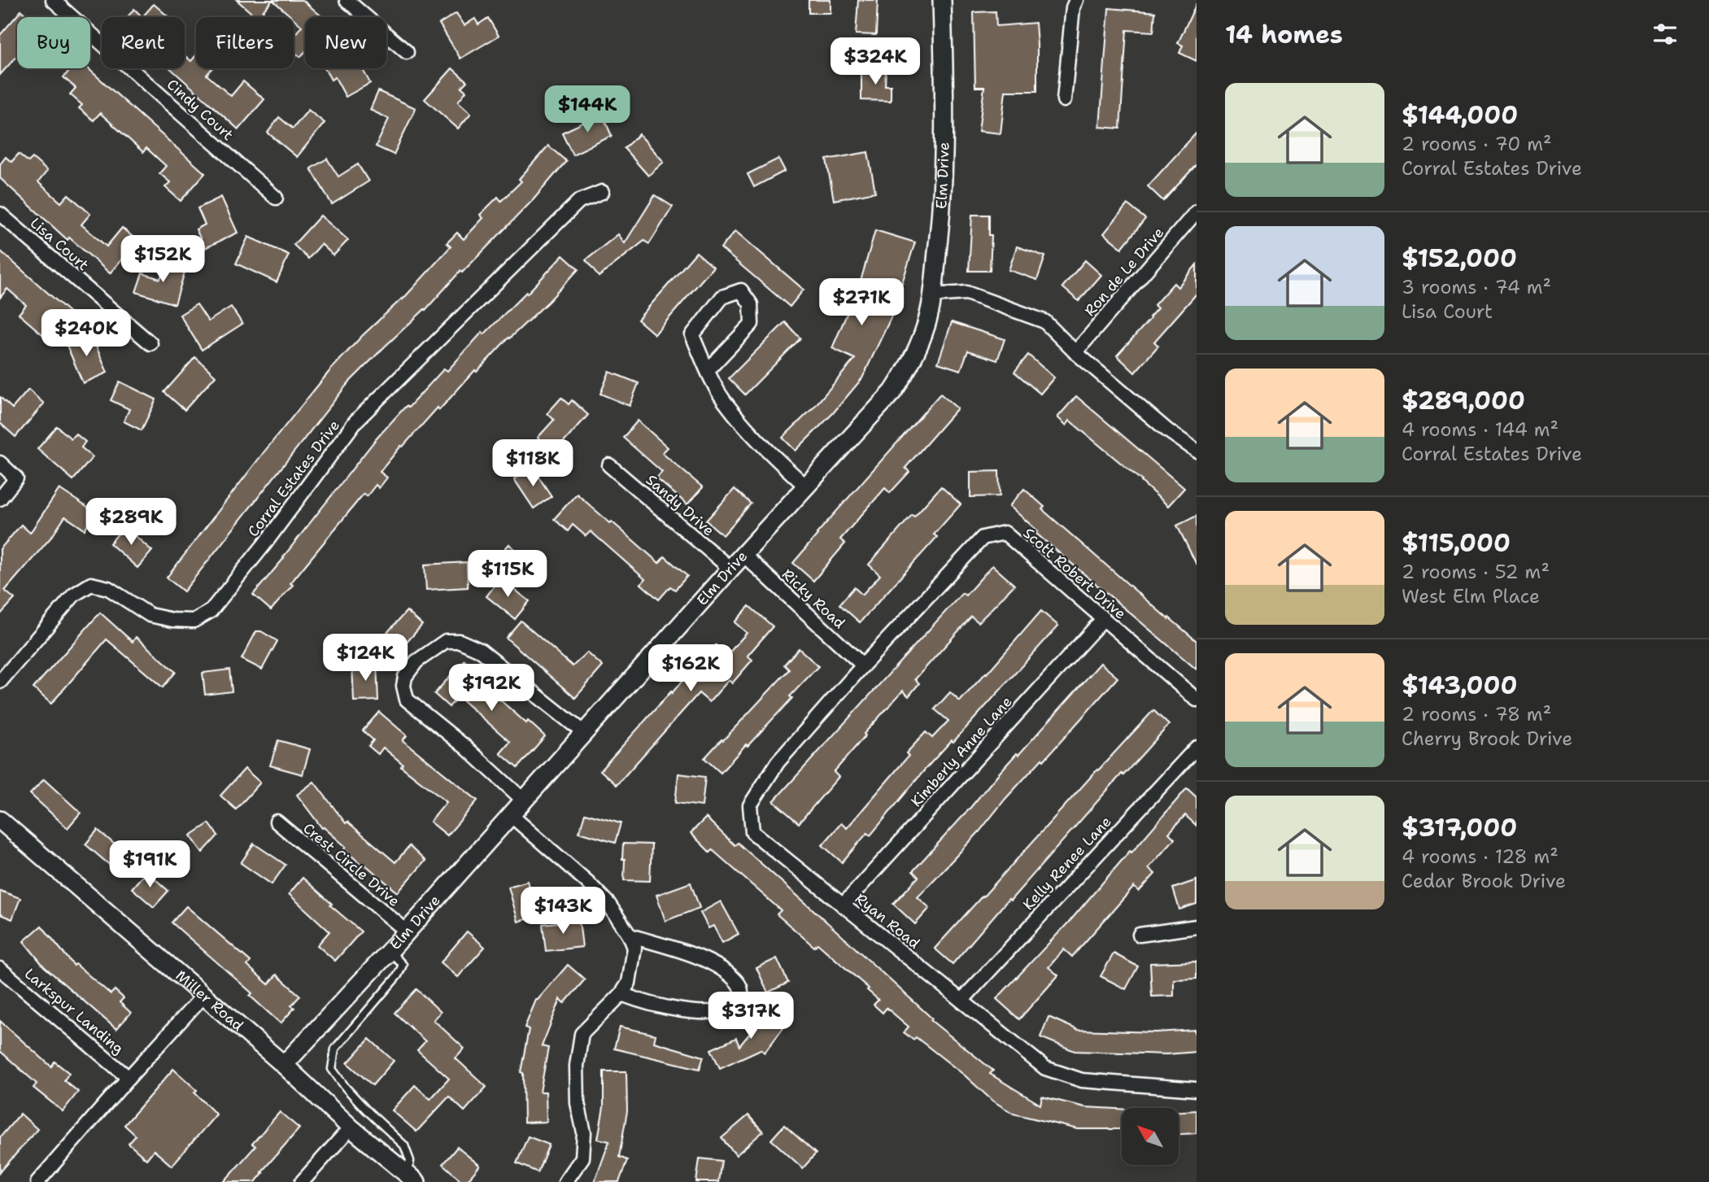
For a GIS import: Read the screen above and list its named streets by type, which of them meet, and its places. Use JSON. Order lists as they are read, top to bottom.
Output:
{
  "streets": {
    "street": [
      "Cindy Court",
      "Elm Drive",
      "Lisa Court",
      "Ron de Le Drive",
      "Corral Estates Drive",
      "Sandy Drive",
      "Scott Robert Drive",
      "Ricky Road",
      "Kimberly Anne Lane",
      "Kelly Renee Lane",
      "Crest Circle Drive",
      "Ryan Road",
      "Miller Road",
      "Larkspur Landing"
    ]
  },
  "crossings": [
    ["Elm Drive", "Sandy Drive"],
    ["Elm Drive", "Ricky Road"],
    ["Elm Drive", "Crest Circle Drive"],
    ["Elm Drive", "Miller Road"],
    ["Scott Robert Drive", "Ricky Road"],
    ["Scott Robert Drive", "Kimberly Anne Lane"],
    ["Scott Robert Drive", "Ryan Road"],
    ["Ricky Road", "Ryan Road"],
    ["Kimberly Anne Lane", "Ryan Road"],
    ["Kelly Renee Lane", "Ryan Road"]
  ],
  "north": "top left",
  "page": {
    "heading": "14 homes",
    "chip": [
      "Buy",
      "Rent",
      "Filters",
      "New"
    ],
    "price": [
      "$324K",
      "$144K",
      "$152K",
      "$271K",
      "$240K",
      "$118K",
      "$289K",
      "$115K",
      "$124K",
      "$162K",
      "$192K",
      "$191K",
      "$143K",
      "$317K"
    ],
    "list": [
      {
        "name": "$144,000",
        "note": "2 rooms · 70 m² · Corral Estates Drive"
      },
      {
        "name": "$152,000",
        "note": "3 rooms · 74 m² · Lisa Court"
      },
      {
        "name": "$289,000",
        "note": "4 rooms · 144 m² · Corral Estates Drive"
      },
      {
        "name": "$115,000",
        "note": "2 rooms · 52 m² · West Elm Place"
      },
      {
        "name": "$143,000",
        "note": "2 rooms · 78 m² · Cherry Brook Drive"
      },
      {
        "name": "$317,000",
        "note": "4 rooms · 128 m² · Cedar Brook Drive"
      }
    ]
  }
}
